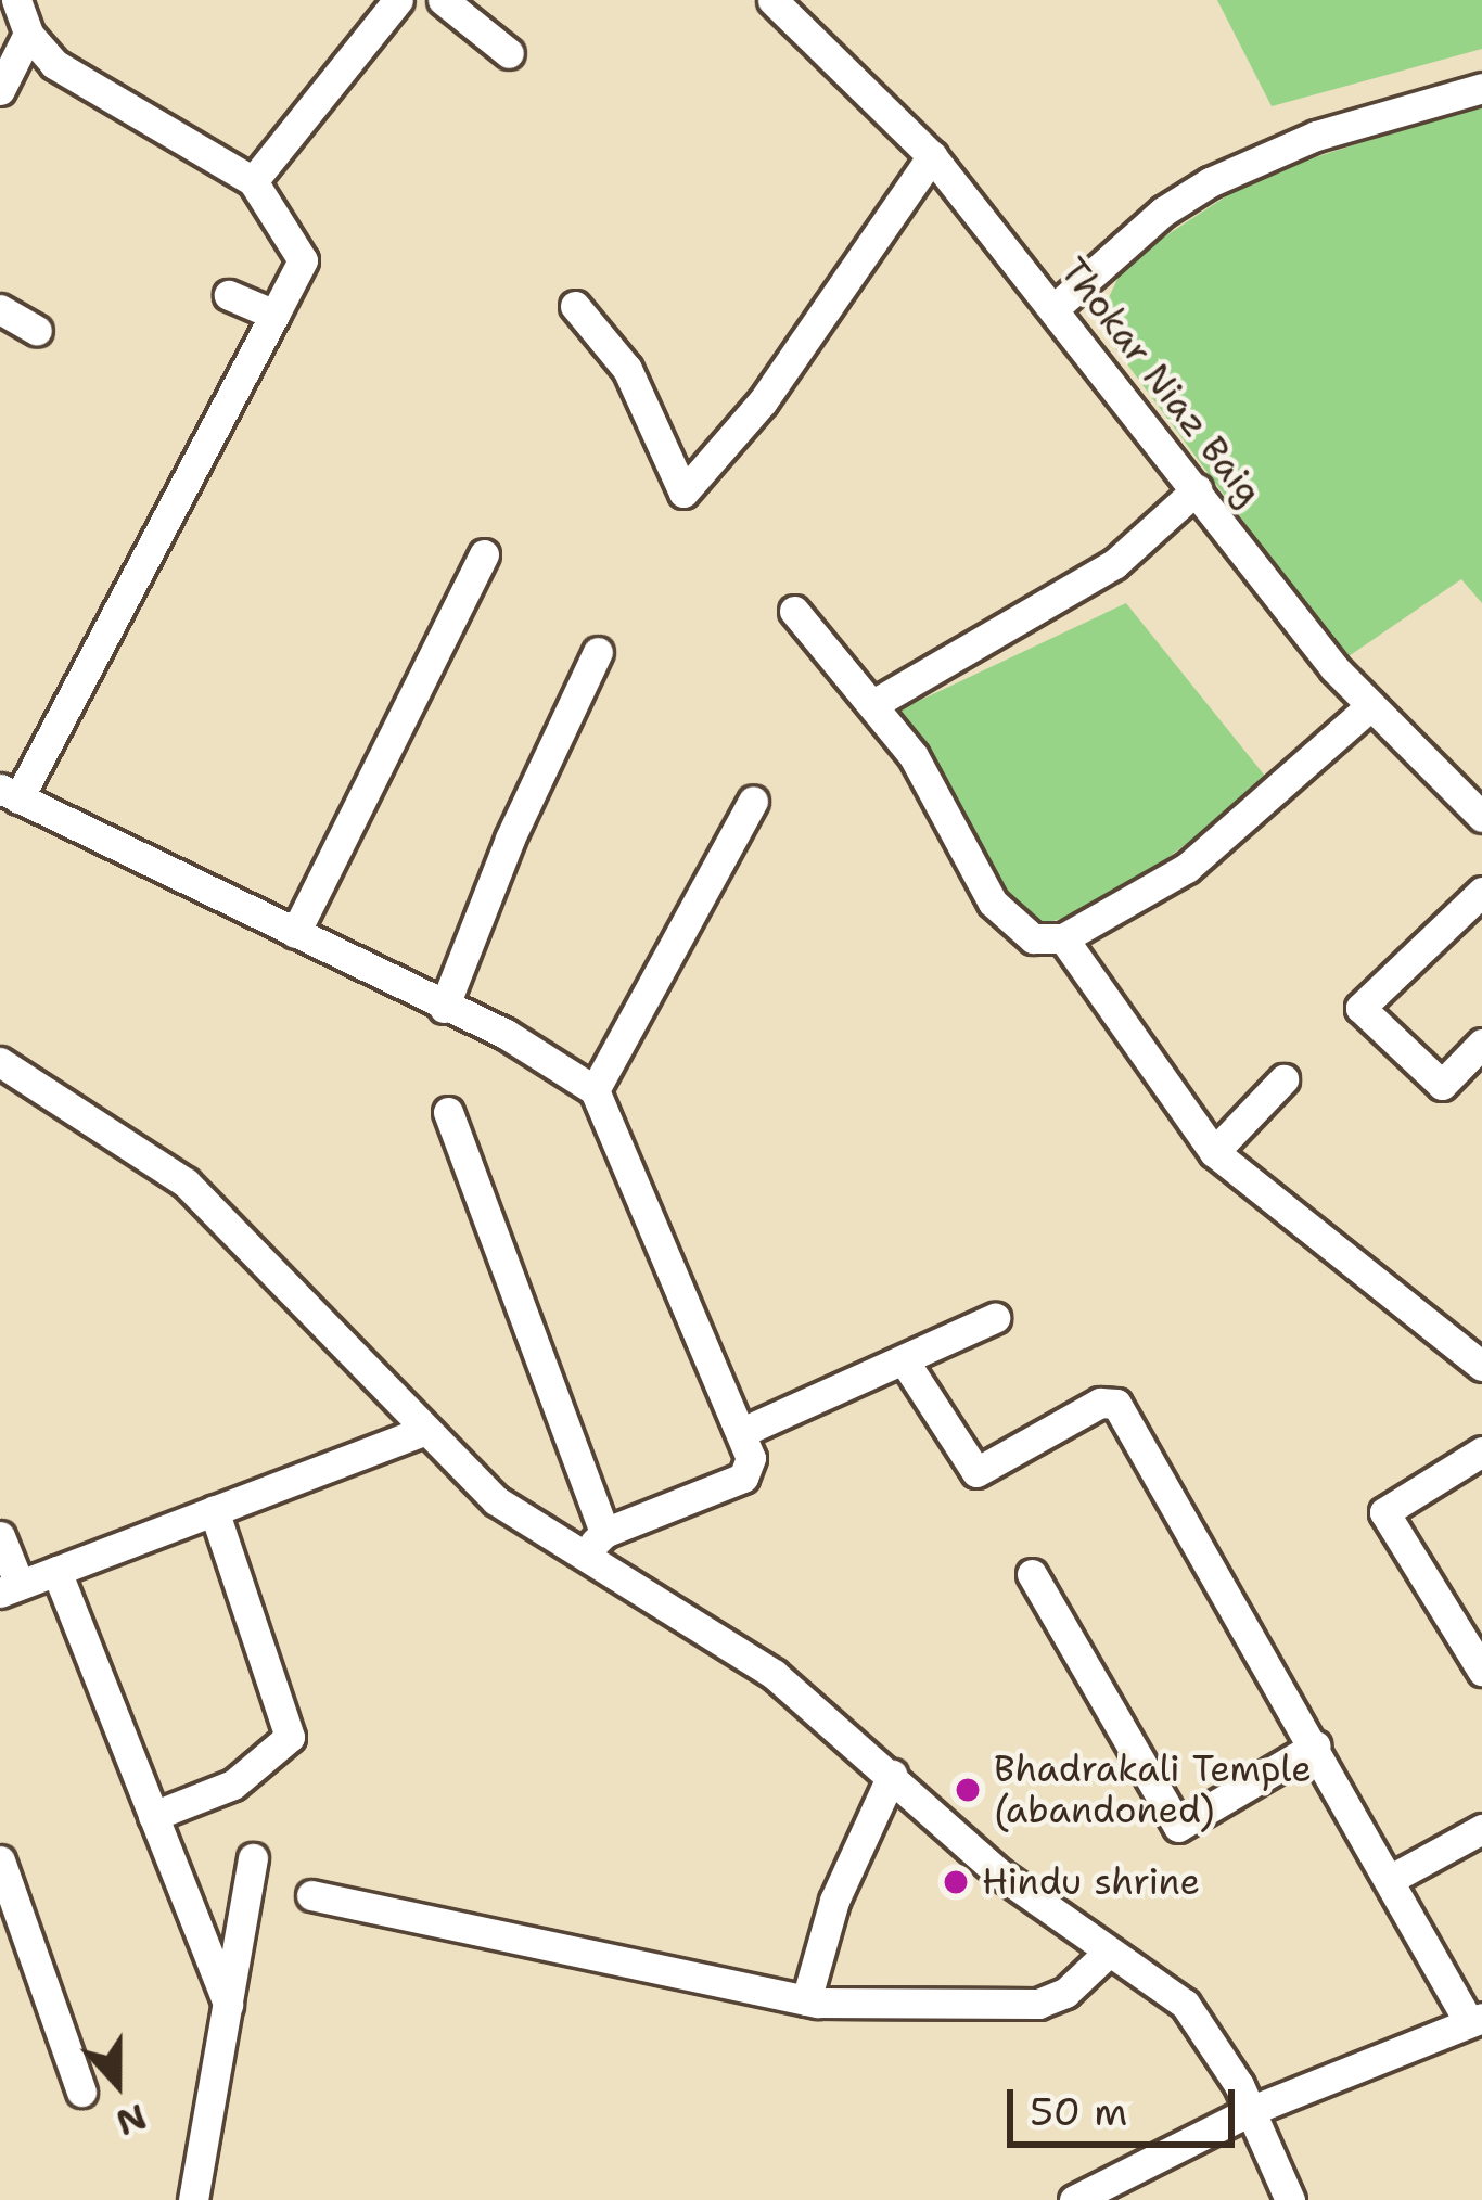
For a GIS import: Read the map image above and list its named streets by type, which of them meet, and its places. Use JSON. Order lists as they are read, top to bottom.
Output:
{
  "streets": {
    "street": ["Thokar Niaz Baig"]
  },
  "places": ["Bhadrakali Temple (abandoned)", "Hindu shrine"],
  "scale_bar": "50 m",
  "north": "bottom"
}
